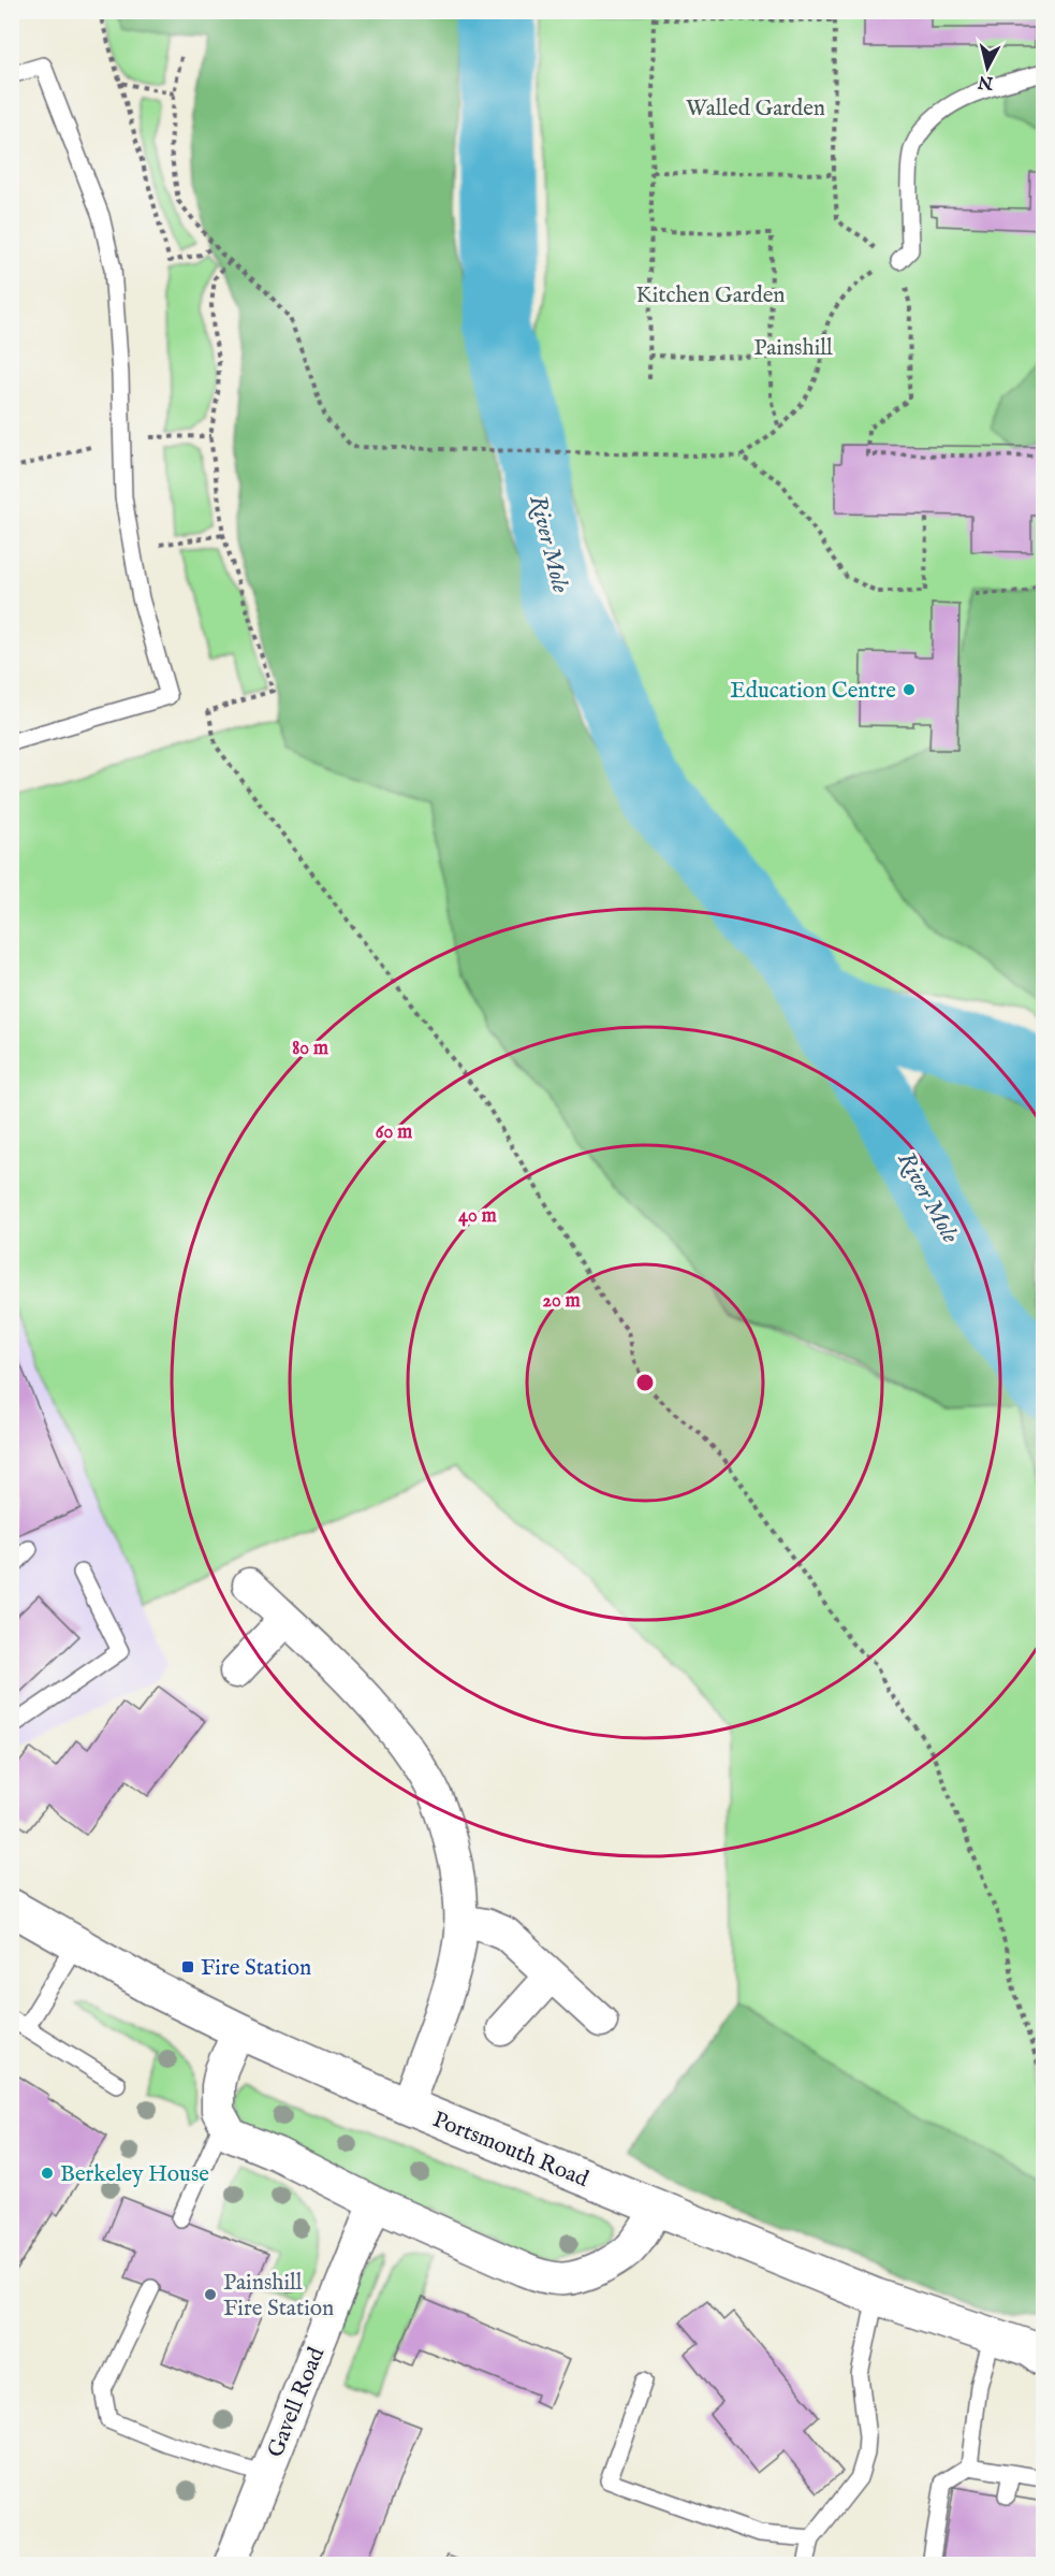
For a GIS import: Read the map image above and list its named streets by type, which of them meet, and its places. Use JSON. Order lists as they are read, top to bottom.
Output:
{
  "streets": {
    "main road": ["Portsmouth Road"],
    "street": ["Gavell Road"]
  },
  "water": ["River Mole"],
  "parks": ["Walled Garden", "Kitchen Garden", "Painshill"],
  "places": {
    "other": ["Education Centre", "Berkeley House", "Painshill Fire Station"],
    "transit": ["Fire Station"]
  },
  "north": "bottom",
  "rings": [
    "80 m",
    "60 m",
    "40 m",
    "20 m"
  ]
}
